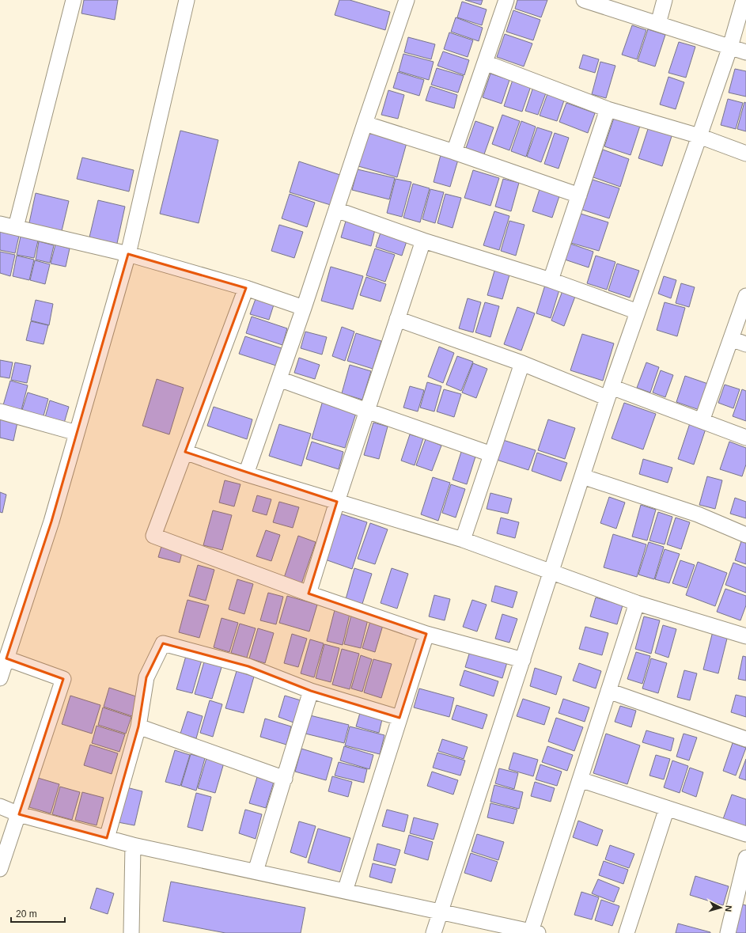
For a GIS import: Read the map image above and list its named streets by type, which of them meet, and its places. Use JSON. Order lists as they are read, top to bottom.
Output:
{
  "scale_bar": "20 m",
  "north": "right"
}
